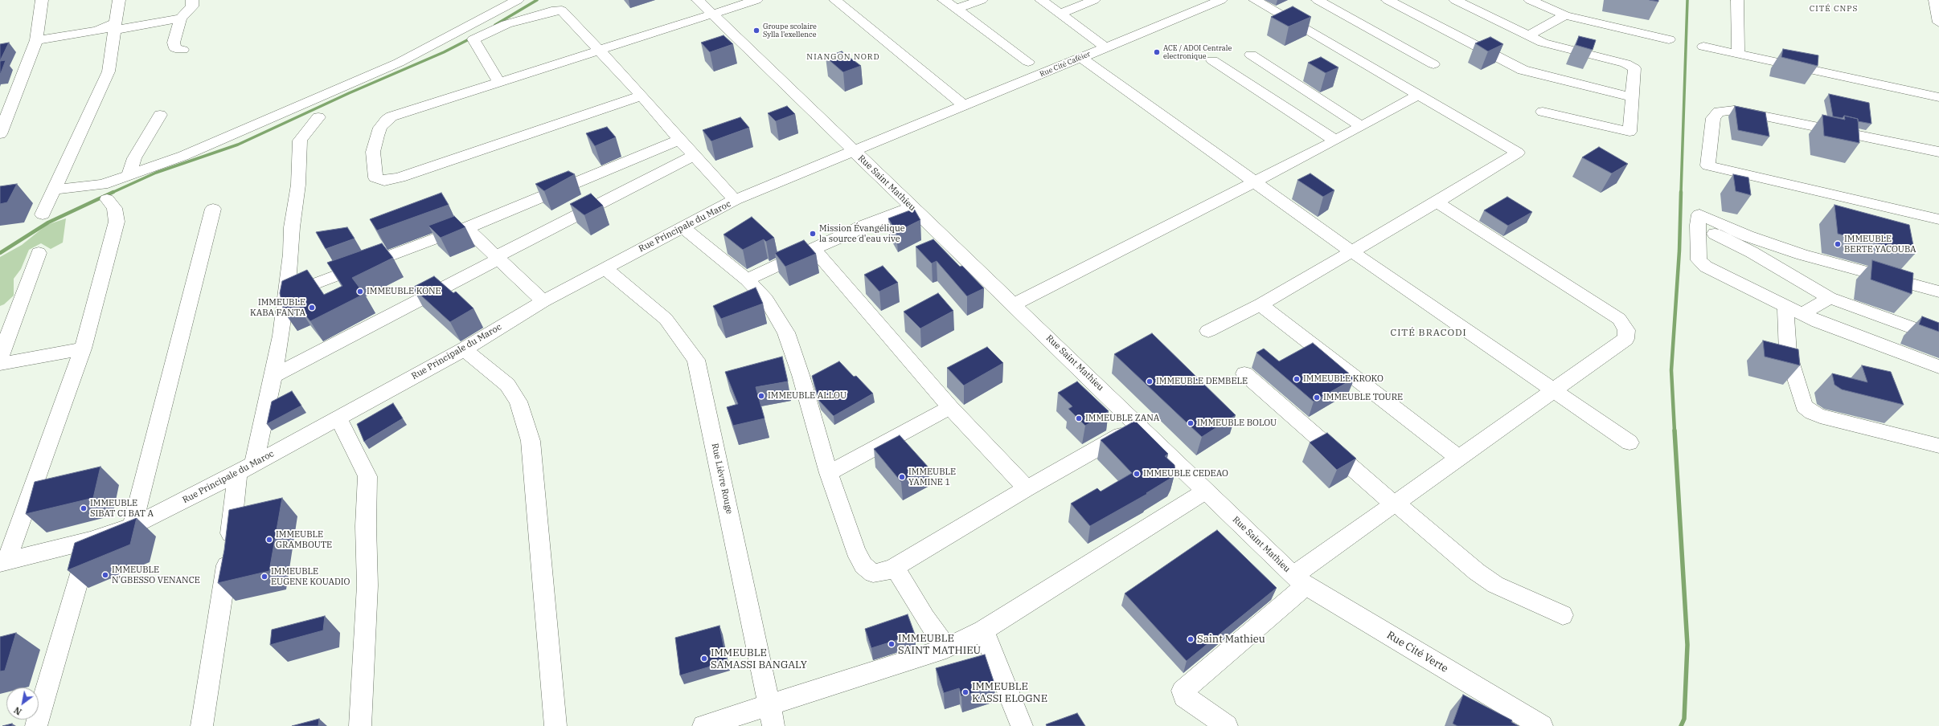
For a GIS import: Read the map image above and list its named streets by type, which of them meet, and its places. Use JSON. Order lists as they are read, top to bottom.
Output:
{
  "streets": {
    "street": [
      "Rue Cité Caféier",
      "Rue Saint Mathieu",
      "Rue Principale du Maroc",
      "Rue Lièvre Rouge",
      "Rue Cité Verte"
    ]
  },
  "crossings": [
    ["Rue Cité Caféier", "Rue Principale du Maroc"],
    ["Rue Saint Mathieu", "Rue Principale du Maroc"],
    ["Rue Saint Mathieu", "Rue Cité Verte"],
    ["Rue Principale du Maroc", "Rue Lièvre Rouge"]
  ],
  "districts": ["CITÉ CNPS", "NIANGON NORD", "CITÉ BRACODI"],
  "places": [
    "Groupe scolaire Sylla l’exellence",
    "ACE / ADOI Centrale electronique",
    "Mission Évangélique la source d'eau vive",
    "IMMEUBLE BERTE YACOUBA",
    "IMMEUBLE KONE",
    "IMMEUBLE KABA FANTA",
    "IMMEUBLE KROKO",
    "IMMEUBLE DEMBELE",
    "IMMEUBLE ALLOU",
    "IMMEUBLE TOURE",
    "IMMEUBLE ZANA",
    "IMMEUBLE BOLOU",
    "IMMEUBLE CEDEAO",
    "IMMEUBLE YAMINE 1",
    "IMMEUBLE SIBAT CI BAT A",
    "IMMEUBLE GRAMBOUTE",
    "IMMEUBLE N'GBESSO VENANCE",
    "IMMEUBLE EUGENE KOUADIO",
    "Saint Mathieu",
    "IMMEUBLE SAINT MATHIEU",
    "IMMEUBLE SAMASSI BANGALY",
    "IMMEUBLE KASSI ELOGNE"
  ],
  "north": "bottom left"
}
